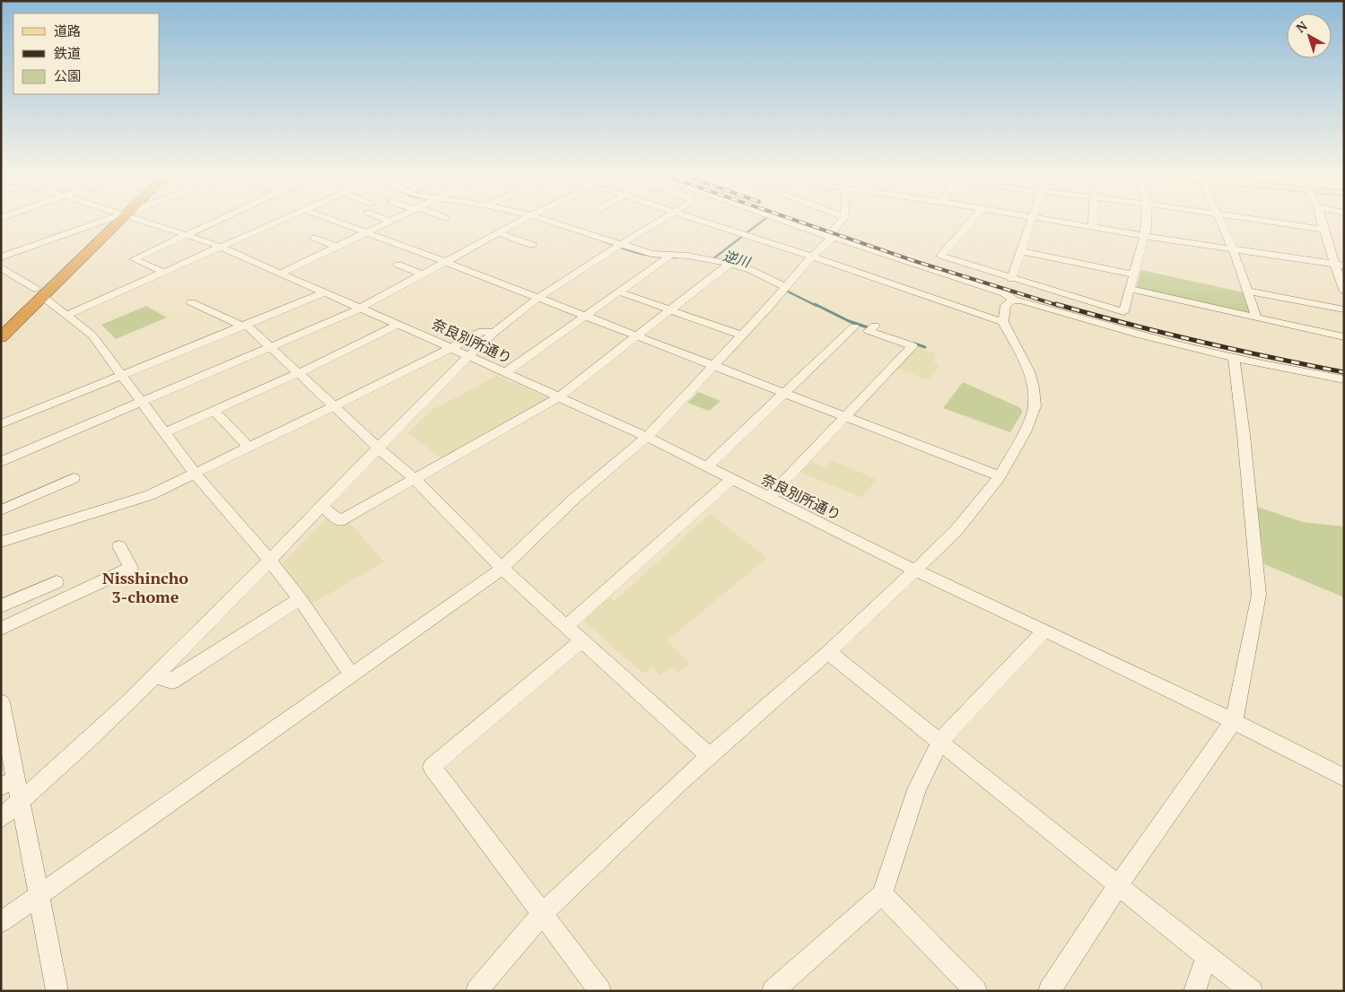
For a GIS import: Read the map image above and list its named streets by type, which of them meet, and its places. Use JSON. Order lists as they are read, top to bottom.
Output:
{
  "streets": {
    "street": ["奈良別所通り"]
  },
  "districts": ["Nisshincho 3-chome"],
  "water": ["逆川"],
  "legend": ["道路", "鉄道", "公園"],
  "north": "top left"
}
